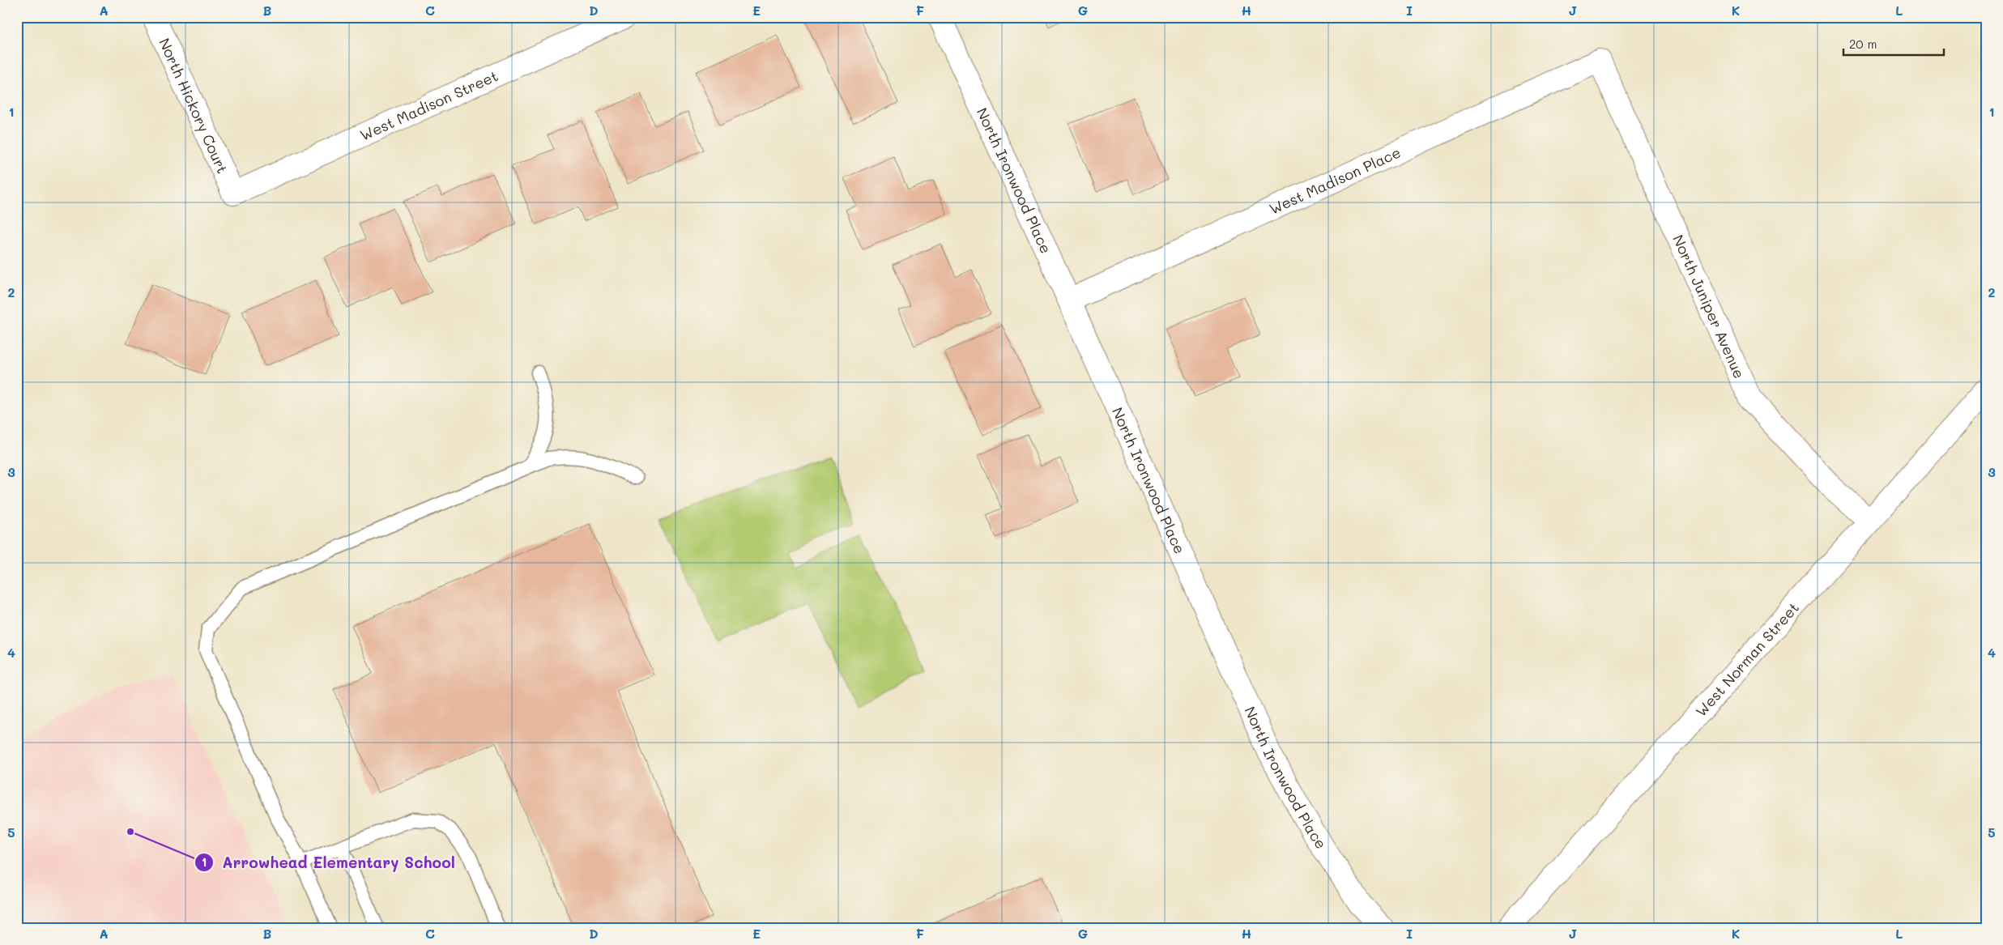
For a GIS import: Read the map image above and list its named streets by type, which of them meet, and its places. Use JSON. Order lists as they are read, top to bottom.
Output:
{
  "streets": {
    "street": [
      "North Hickory Court",
      "West Madison Street",
      "North Ironwood Place",
      "West Madison Place",
      "North Juniper Avenue",
      "West Norman Street"
    ]
  },
  "crossings": [
    ["North Hickory Court", "West Madison Street"],
    ["North Ironwood Place", "West Madison Place"],
    ["West Madison Place", "North Juniper Avenue"],
    ["North Juniper Avenue", "West Norman Street"]
  ],
  "places": ["Arrowhead Elementary School"],
  "scale_bar": "20 m",
  "grid": {
    "columns": [
      "A",
      "B",
      "C",
      "D",
      "E",
      "F",
      "G",
      "H",
      "I",
      "J",
      "K",
      "L"
    ],
    "rows": [
      "1",
      "2",
      "3",
      "4",
      "5"
    ]
  }
}
